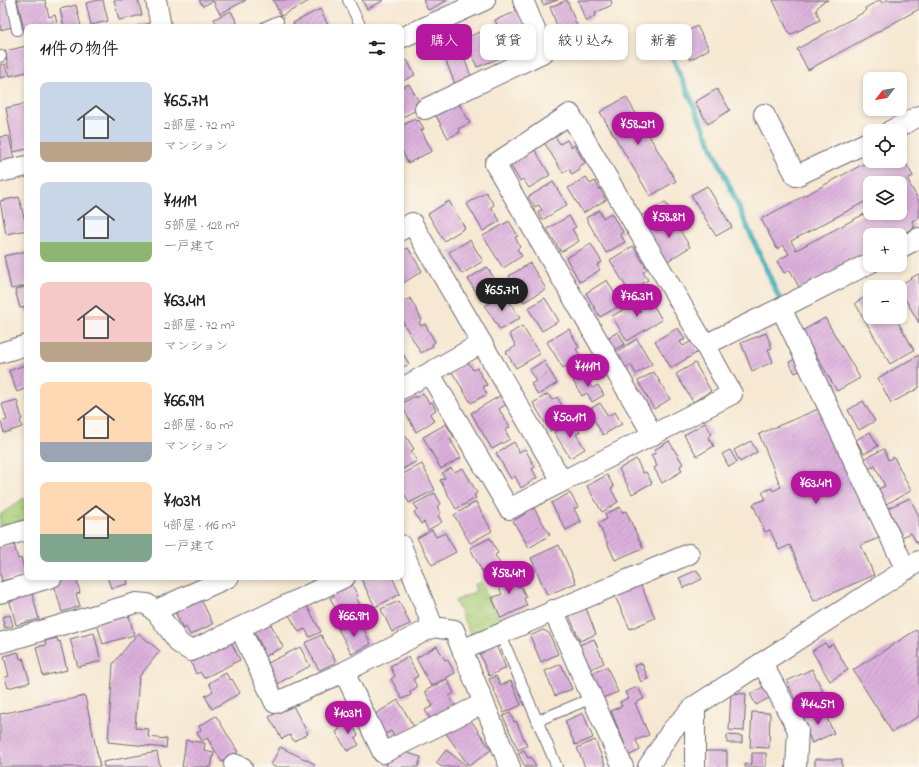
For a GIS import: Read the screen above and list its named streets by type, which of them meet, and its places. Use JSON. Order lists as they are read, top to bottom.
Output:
{
  "north": "bottom left",
  "page": {
    "chip": [
      "購入",
      "賃貸",
      "絞り込み",
      "新着"
    ],
    "heading": "11件の物件",
    "map_buttons": ["+", "−"],
    "list": [
      {
        "name": "¥65.7M",
        "note": "2部屋 · 72 m² · マンション"
      },
      {
        "name": "¥111M",
        "note": "5部屋 · 128 m² · 一戸建て"
      },
      {
        "name": "¥63.4M",
        "note": "2部屋 · 72 m² · マンション"
      },
      {
        "name": "¥66.9M",
        "note": "2部屋 · 80 m² · マンション"
      },
      {
        "name": "¥103M",
        "note": "4部屋 · 116 m² · 一戸建て"
      }
    ],
    "price": [
      "¥58.2M",
      "¥58.8M",
      "¥65.7M",
      "¥76.3M",
      "¥111M",
      "¥50.1M",
      "¥63.4M",
      "¥58.4M",
      "¥66.9M",
      "¥44.5M",
      "¥103M"
    ]
  }
}
